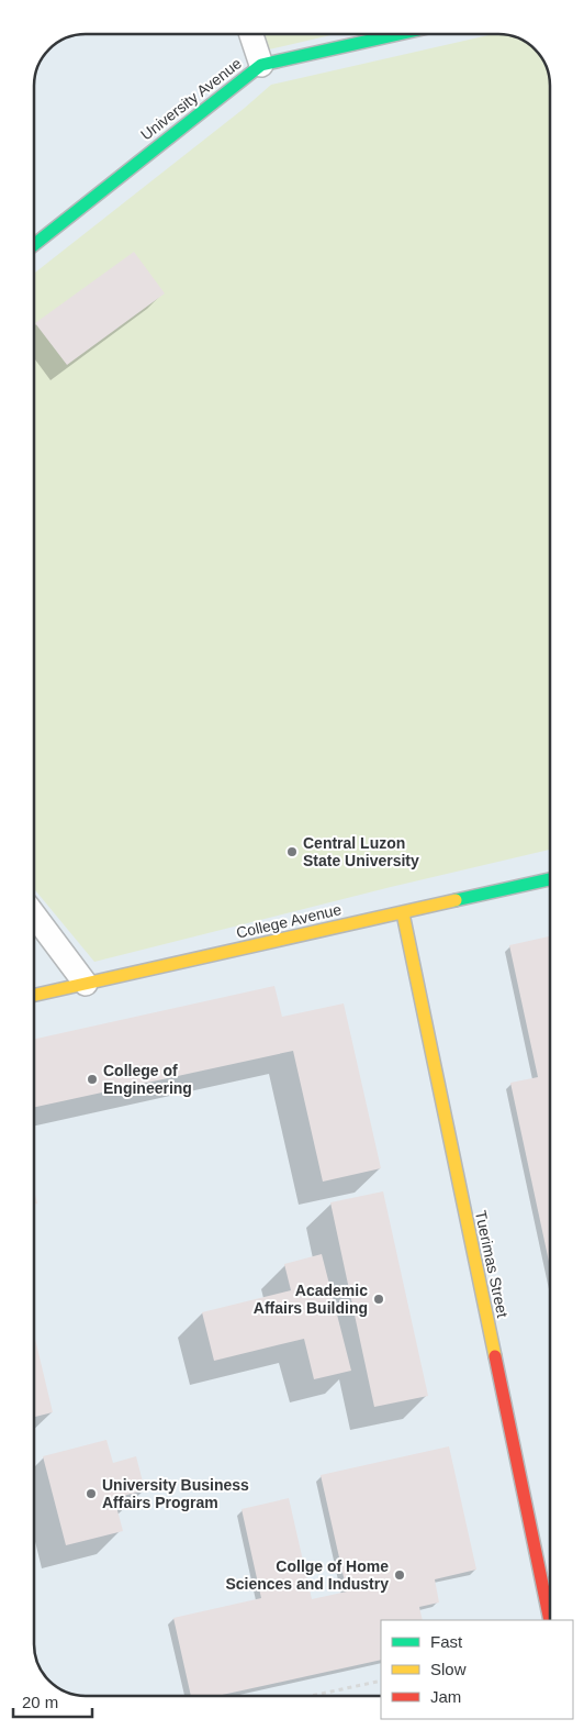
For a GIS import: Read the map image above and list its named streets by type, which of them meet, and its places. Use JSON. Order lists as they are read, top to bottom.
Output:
{
  "streets": {
    "street": ["University Avenue", "College Avenue", "Tuerimas Street"]
  },
  "crossings": [
    ["College Avenue", "Tuerimas Street"]
  ],
  "places": [
    "Central Luzon State University",
    "College of Engineering",
    "Academic Affairs Building",
    "University Business Affairs Program",
    "Collge of Home Sciences and Industry"
  ],
  "legend": ["Fast", "Slow", "Jam"],
  "scale_bar": "20 m"
}
